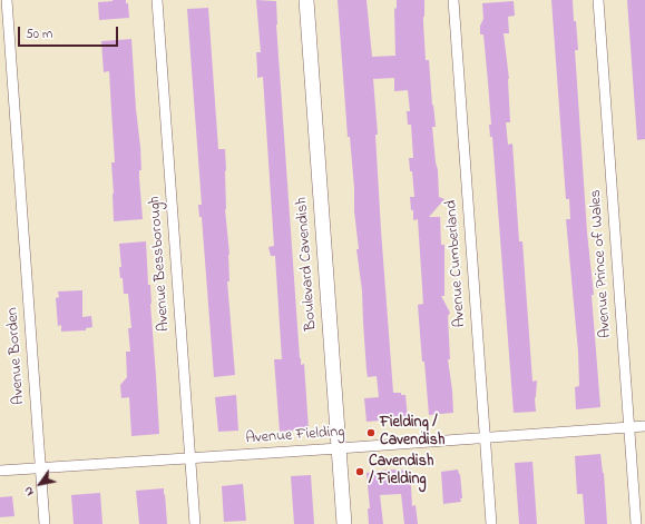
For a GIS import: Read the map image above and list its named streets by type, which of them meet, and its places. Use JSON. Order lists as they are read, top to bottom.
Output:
{
  "streets": {
    "main road": ["Boulevard Cavendish"],
    "street": [
      "Avenue Bessborough",
      "Avenue Cumberland",
      "Avenue Prince of Wales",
      "Avenue Borden",
      "Avenue Fielding"
    ]
  },
  "crossings": [
    ["Avenue Bessborough", "Avenue Fielding"],
    ["Boulevard Cavendish", "Avenue Fielding"],
    ["Avenue Cumberland", "Avenue Fielding"],
    ["Avenue Prince of Wales", "Avenue Fielding"],
    ["Avenue Borden", "Avenue Fielding"]
  ],
  "places": ["Fielding / Cavendish", "Cavendish / Fielding"],
  "scale_bar": "50 m",
  "north": "bottom left"
}
